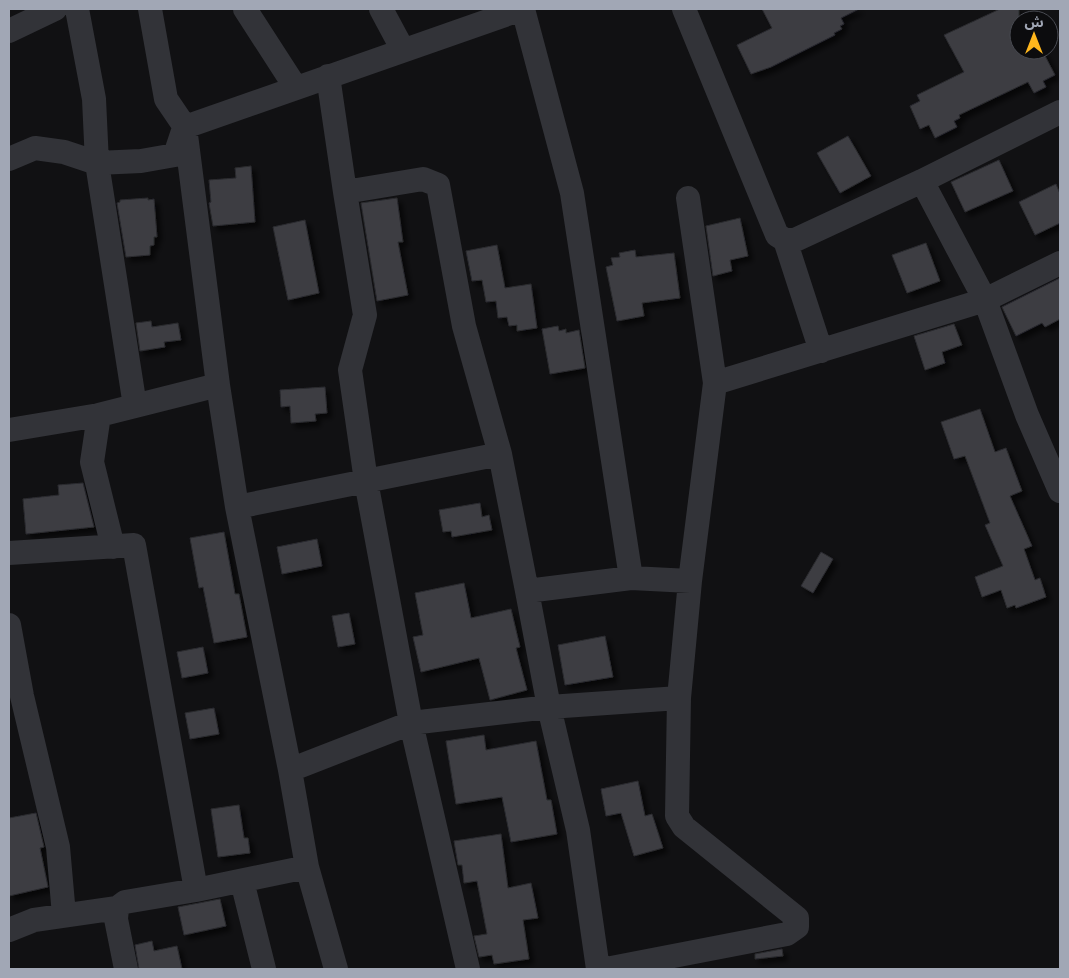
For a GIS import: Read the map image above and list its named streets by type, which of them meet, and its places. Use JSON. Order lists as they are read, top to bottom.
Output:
{
  "north": "top"
}
